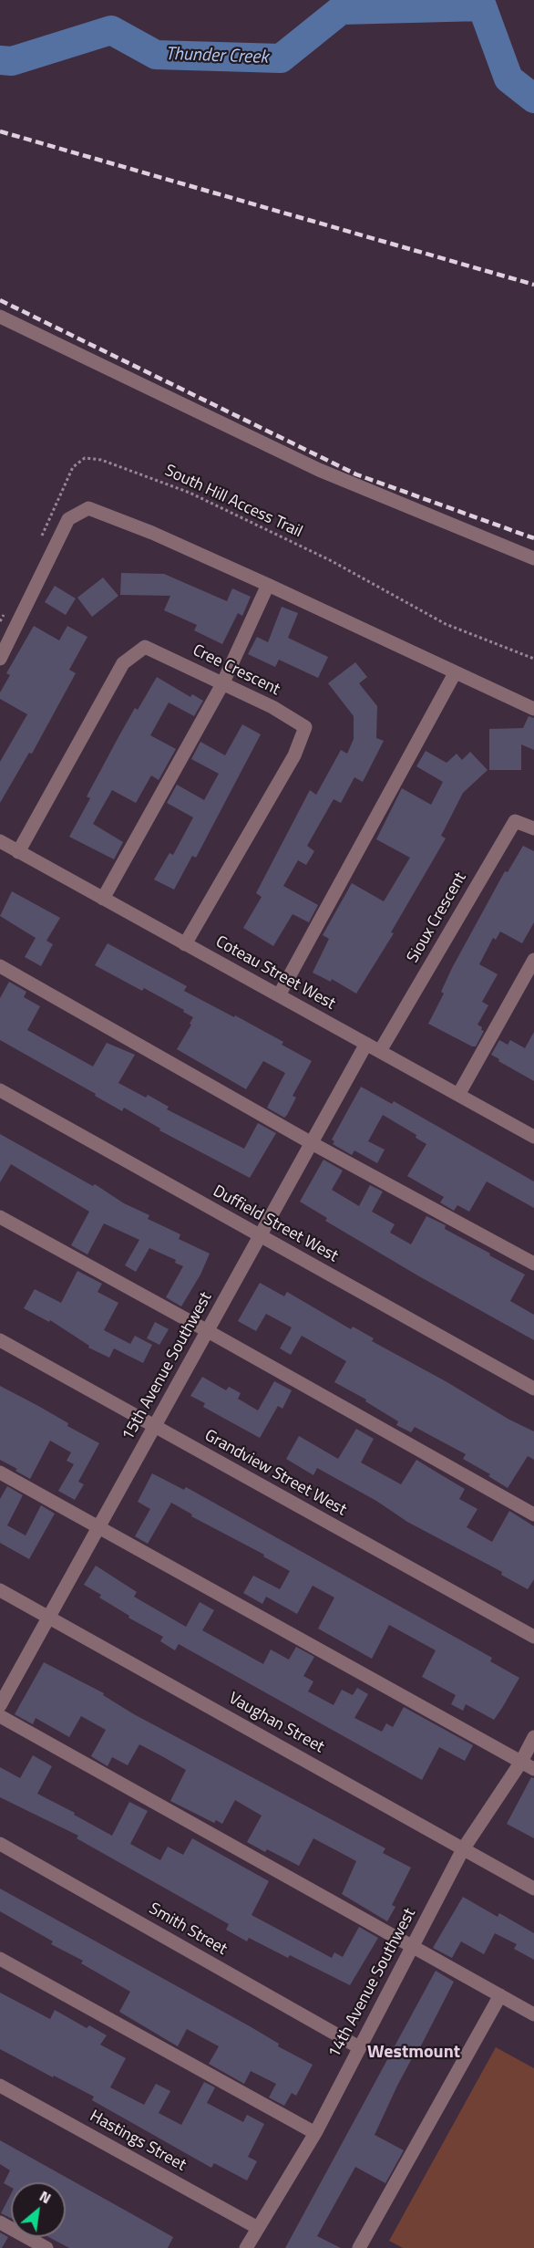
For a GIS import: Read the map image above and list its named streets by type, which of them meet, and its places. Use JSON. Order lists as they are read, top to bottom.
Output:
{
  "streets": {
    "street": [
      "Cree Crescent",
      "Sioux Crescent",
      "Coteau Street West",
      "Duffield Street West",
      "15th Avenue Southwest",
      "Grandview Street West",
      "Vaughan Street",
      "Smith Street",
      "14th Avenue Southwest",
      "Hastings Street"
    ],
    "path": ["South Hill Access Trail"]
  },
  "crossings": [
    ["Cree Crescent", "Coteau Street West"],
    ["Sioux Crescent", "Coteau Street West"],
    ["Coteau Street West", "15th Avenue Southwest"],
    ["Duffield Street West", "15th Avenue Southwest"],
    ["15th Avenue Southwest", "Grandview Street West"],
    ["15th Avenue Southwest", "Vaughan Street"],
    ["Vaughan Street", "14th Avenue Southwest"],
    ["Smith Street", "14th Avenue Southwest"],
    ["14th Avenue Southwest", "Hastings Street"]
  ],
  "districts": ["Westmount"],
  "water": ["Thunder Creek"],
  "north": "top right"
}
